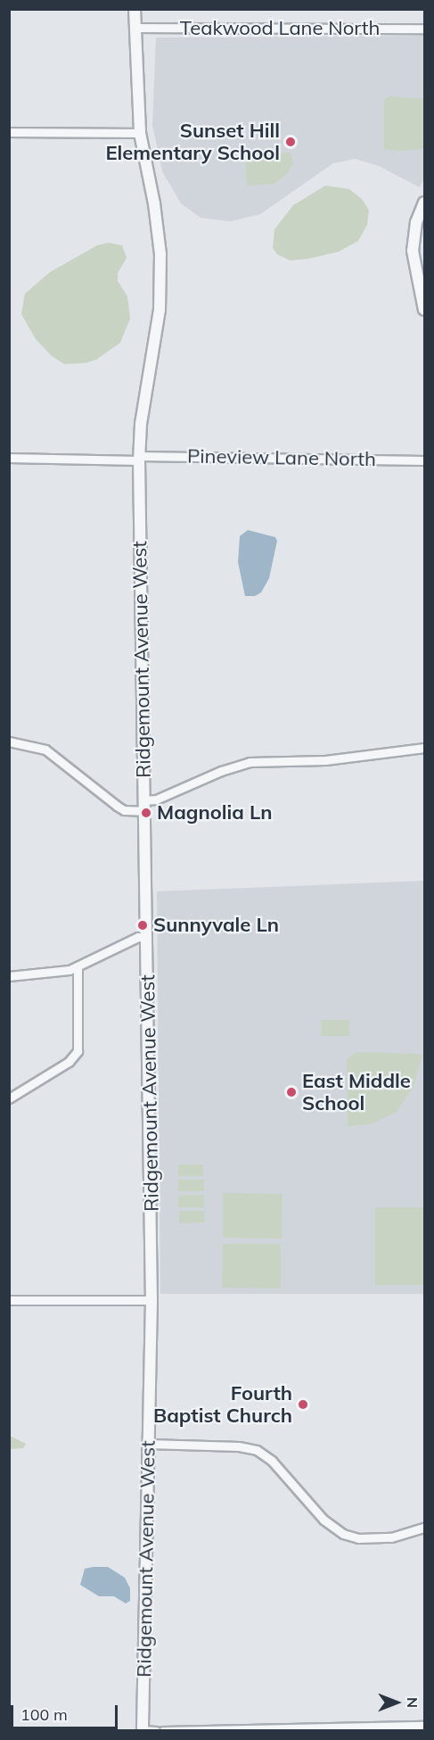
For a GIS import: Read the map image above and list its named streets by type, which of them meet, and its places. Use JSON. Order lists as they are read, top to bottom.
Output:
{
  "streets": {
    "street": ["Teakwood Lane North", "Pineview Lane North", "Ridgemount Avenue West"]
  },
  "crossings": [
    ["Teakwood Lane North", "Ridgemount Avenue West"],
    ["Pineview Lane North", "Ridgemount Avenue West"]
  ],
  "places": [
    "Sunset Hill Elementary School",
    "Magnolia Ln",
    "Sunnyvale Ln",
    "East Middle School",
    "Fourth Baptist Church"
  ],
  "scale_bar": "100 m",
  "north": "right"
}
